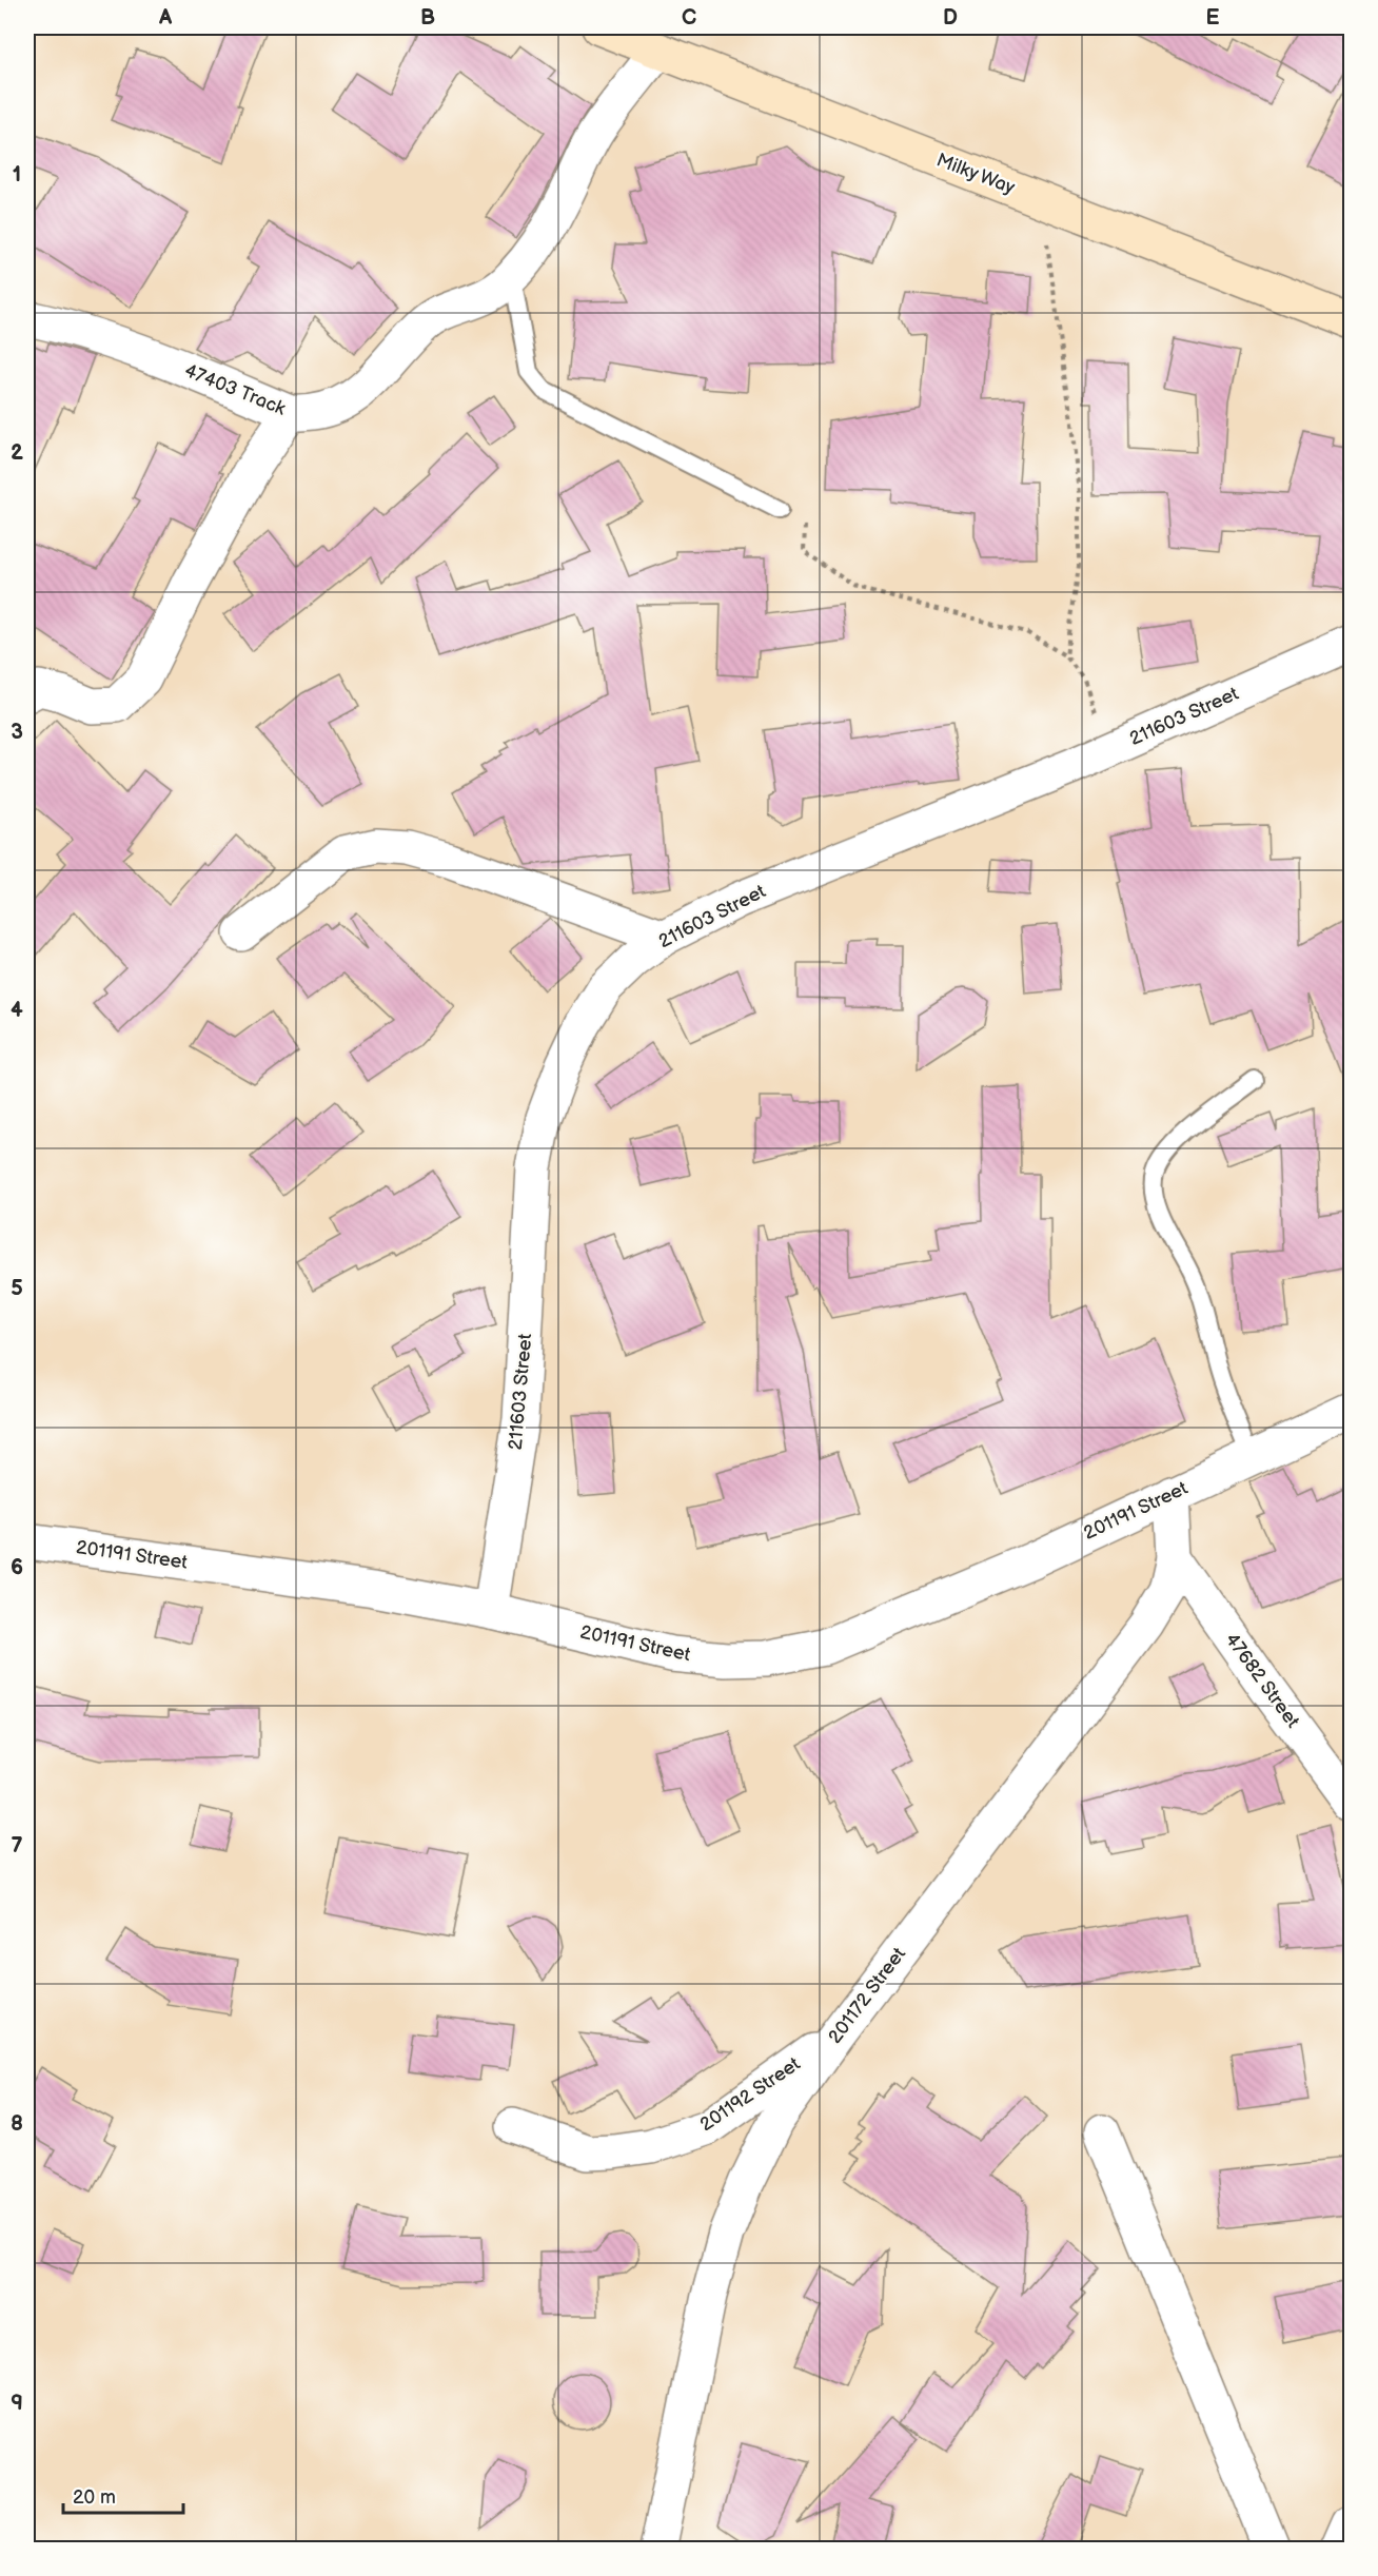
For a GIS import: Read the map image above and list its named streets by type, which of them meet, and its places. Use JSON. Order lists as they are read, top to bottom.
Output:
{
  "streets": {
    "street": [
      "Milky Way",
      "47403 Track",
      "211603 Street",
      "201191 Street",
      "47682 Street",
      "201172 Street",
      "201192 Street"
    ]
  },
  "crossings": [
    ["Milky Way", "47403 Track"],
    ["211603 Street", "201191 Street"],
    ["201191 Street", "201172 Street"],
    ["47682 Street", "201172 Street"],
    ["201172 Street", "201192 Street"]
  ],
  "scale_bar": "20 m",
  "grid": {
    "columns": [
      "A",
      "B",
      "C",
      "D",
      "E"
    ],
    "rows": [
      "1",
      "2",
      "3",
      "4",
      "5",
      "6",
      "7",
      "8",
      "9"
    ]
  }
}
